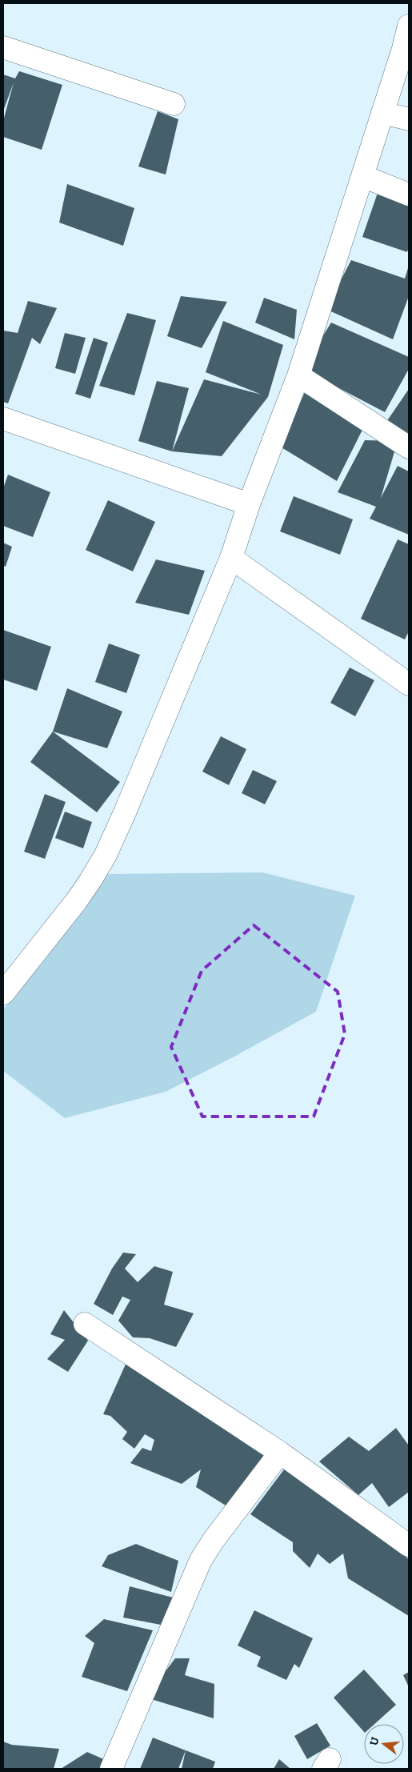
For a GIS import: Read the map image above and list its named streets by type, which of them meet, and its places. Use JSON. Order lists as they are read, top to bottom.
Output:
{
  "north": "left"
}
